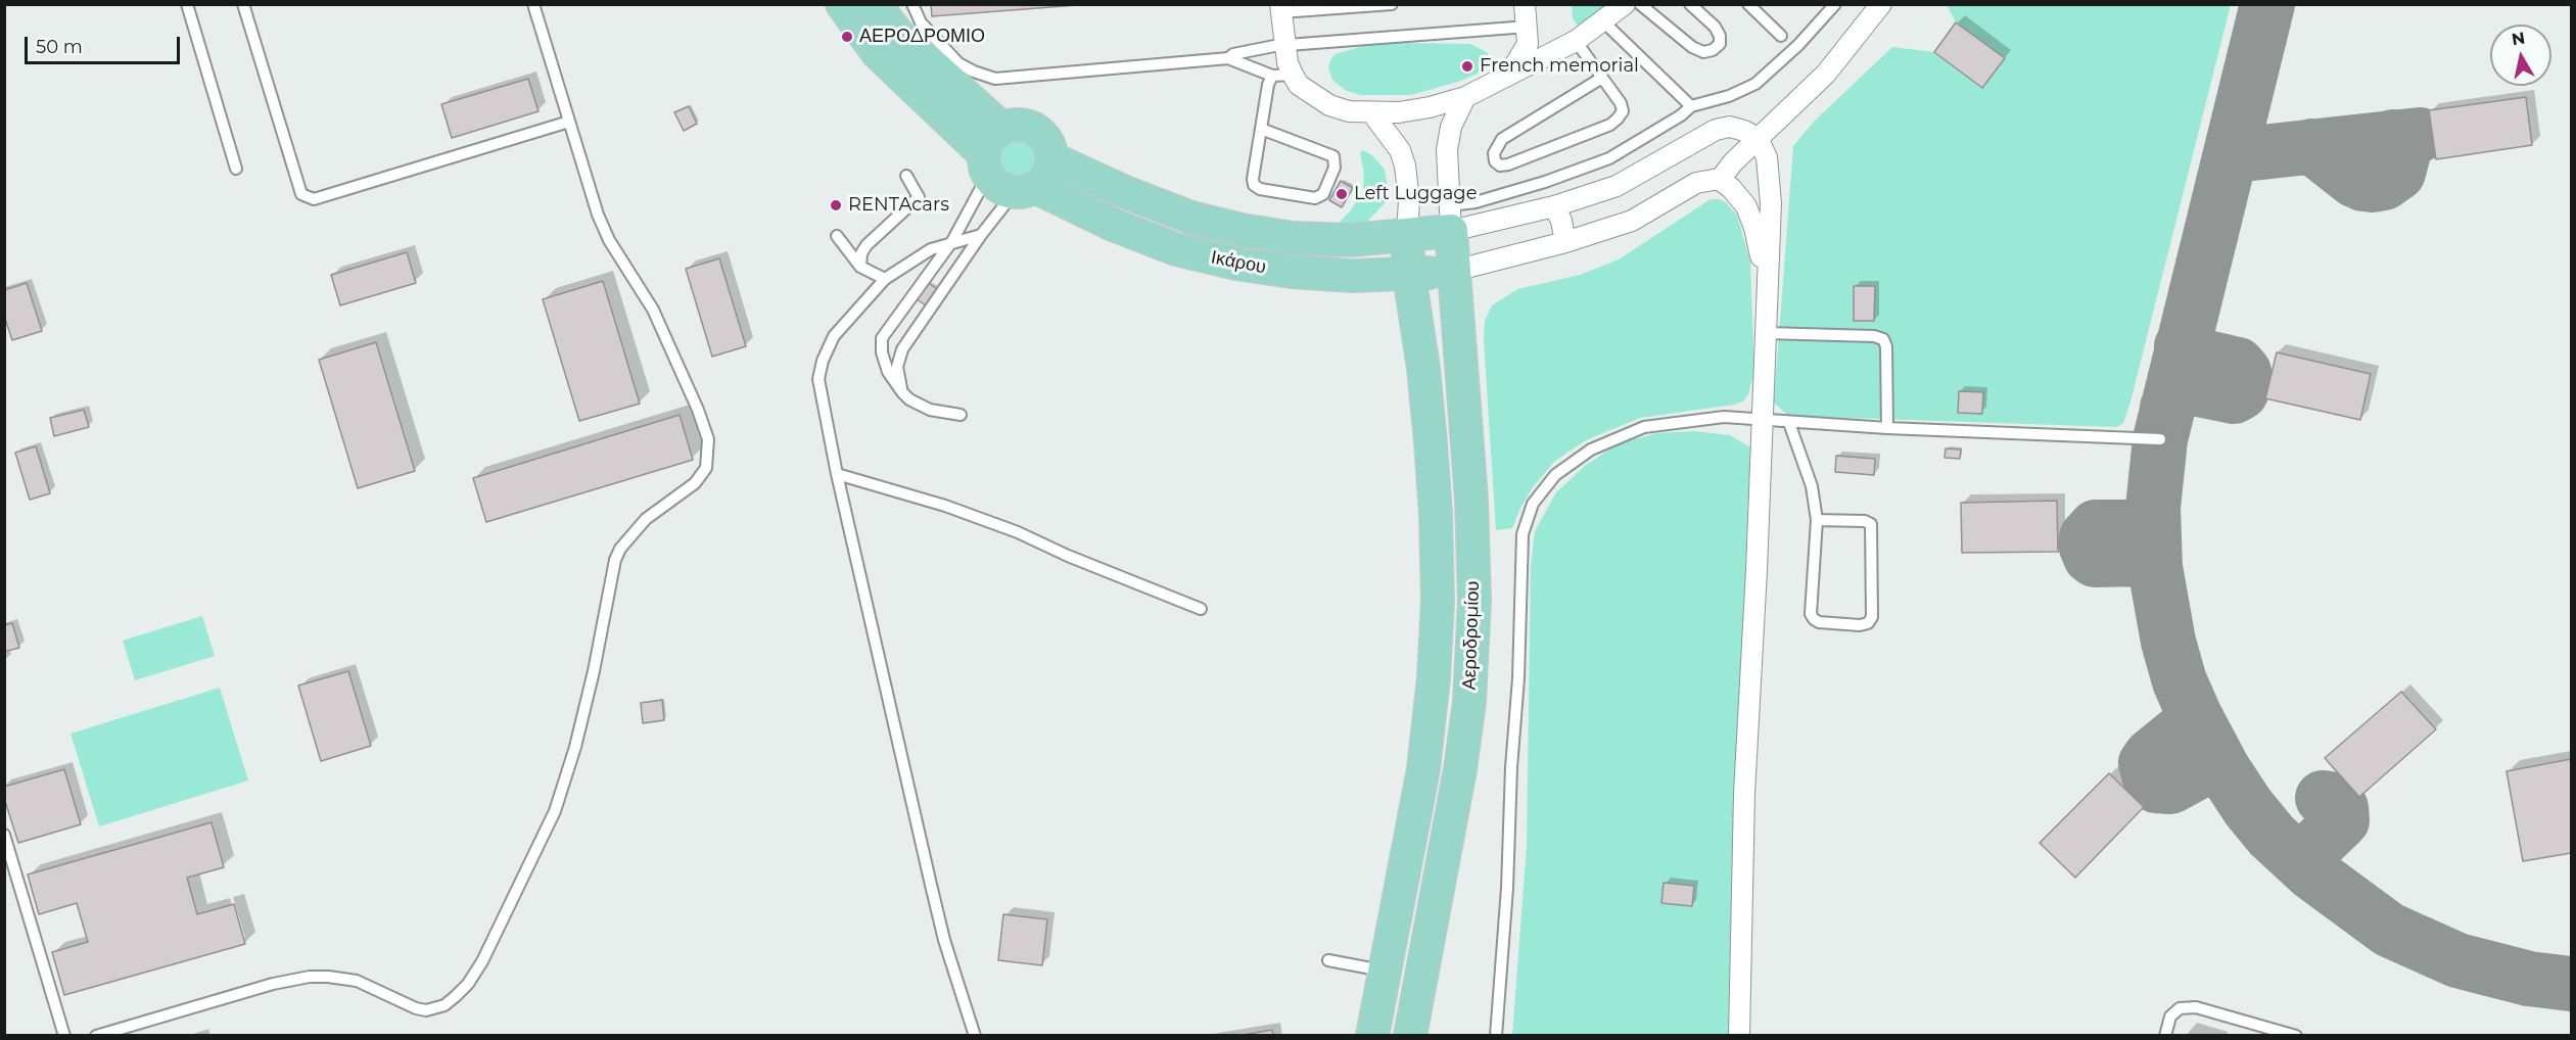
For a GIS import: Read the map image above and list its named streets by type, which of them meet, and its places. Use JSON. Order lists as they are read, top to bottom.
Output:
{
  "streets": {
    "main road": ["Ικάρου", "Αεροδρομίου"]
  },
  "crossings": [
    ["Ικάρου", "Αεροδρομίου"]
  ],
  "places": [
    "ΑΕΡΟΔΡΟΜΙΟ",
    "French memorial",
    "Left Luggage",
    "RENTAcars"
  ],
  "scale_bar": "50 m",
  "north": "top"
}
